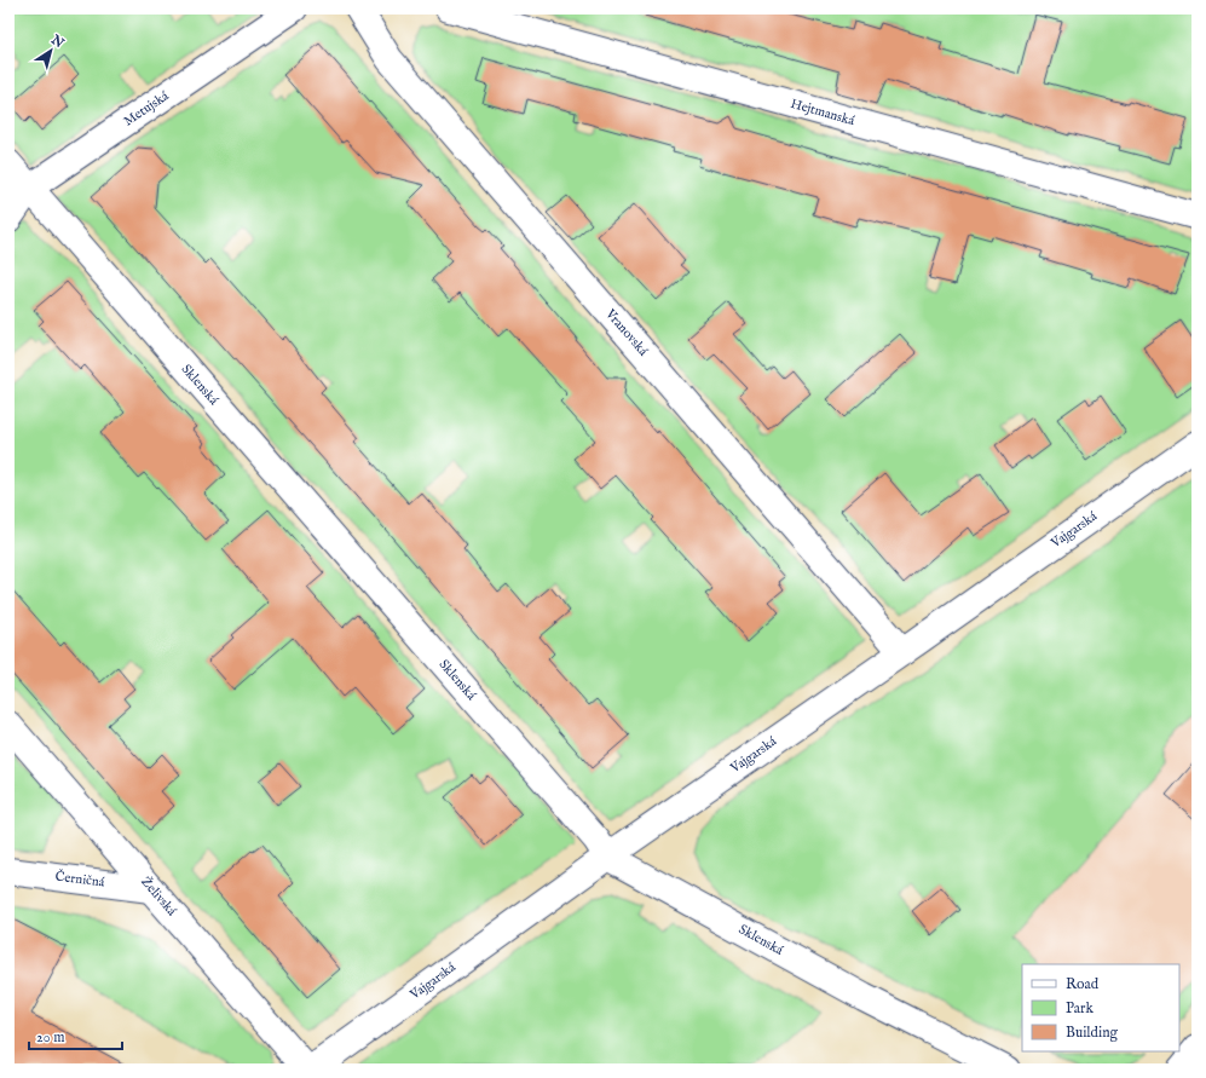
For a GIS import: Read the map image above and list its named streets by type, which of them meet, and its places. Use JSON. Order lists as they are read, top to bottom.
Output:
{
  "streets": {
    "street": [
      "Metujská",
      "Hejtmanská",
      "Vranovská",
      "Sklenská",
      "Vajgarská",
      "Černičná",
      "Želivská"
    ]
  },
  "crossings": [
    ["Metujská", "Sklenská"],
    ["Vranovská", "Vajgarská"],
    ["Sklenská", "Vajgarská"],
    ["Vajgarská", "Želivská"],
    ["Černičná", "Želivská"]
  ],
  "legend": ["Road", "Park", "Building"],
  "scale_bar": "20 m",
  "north": "top right"
}
